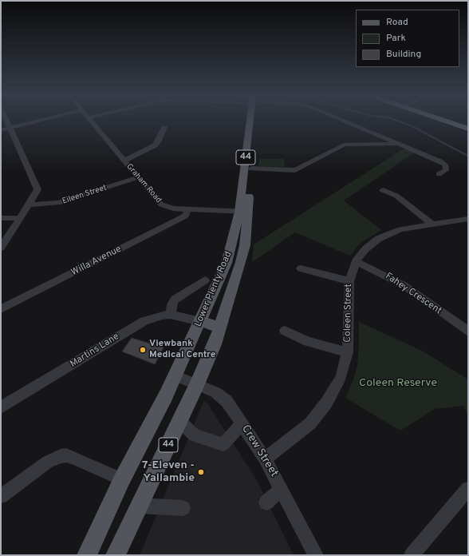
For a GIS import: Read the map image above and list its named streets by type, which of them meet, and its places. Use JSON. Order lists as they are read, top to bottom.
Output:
{
  "streets": {
    "main road": ["44", "Lower Plenty Road"],
    "street": [
      "Graham Road",
      "Eileen Street",
      "Willa Avenue",
      "Fahey Crescent",
      "Coleen Street",
      "Martins Lane",
      "Crew Street"
    ]
  },
  "crossings": [
    ["Graham Road", "Eileen Street"],
    ["Graham Road", "Willa Avenue"],
    ["Graham Road", "Lower Plenty Road"],
    ["Lower Plenty Road", "Martins Lane"],
    ["Lower Plenty Road", "Crew Street"],
    ["Fahey Crescent", "Coleen Street"],
    ["Coleen Street", "Crew Street"]
  ],
  "parks": ["Coleen Reserve"],
  "places": ["Viewbank Medical Centre", "7-Eleven - Yallambie"],
  "legend": ["Road", "Park", "Building"]
}
